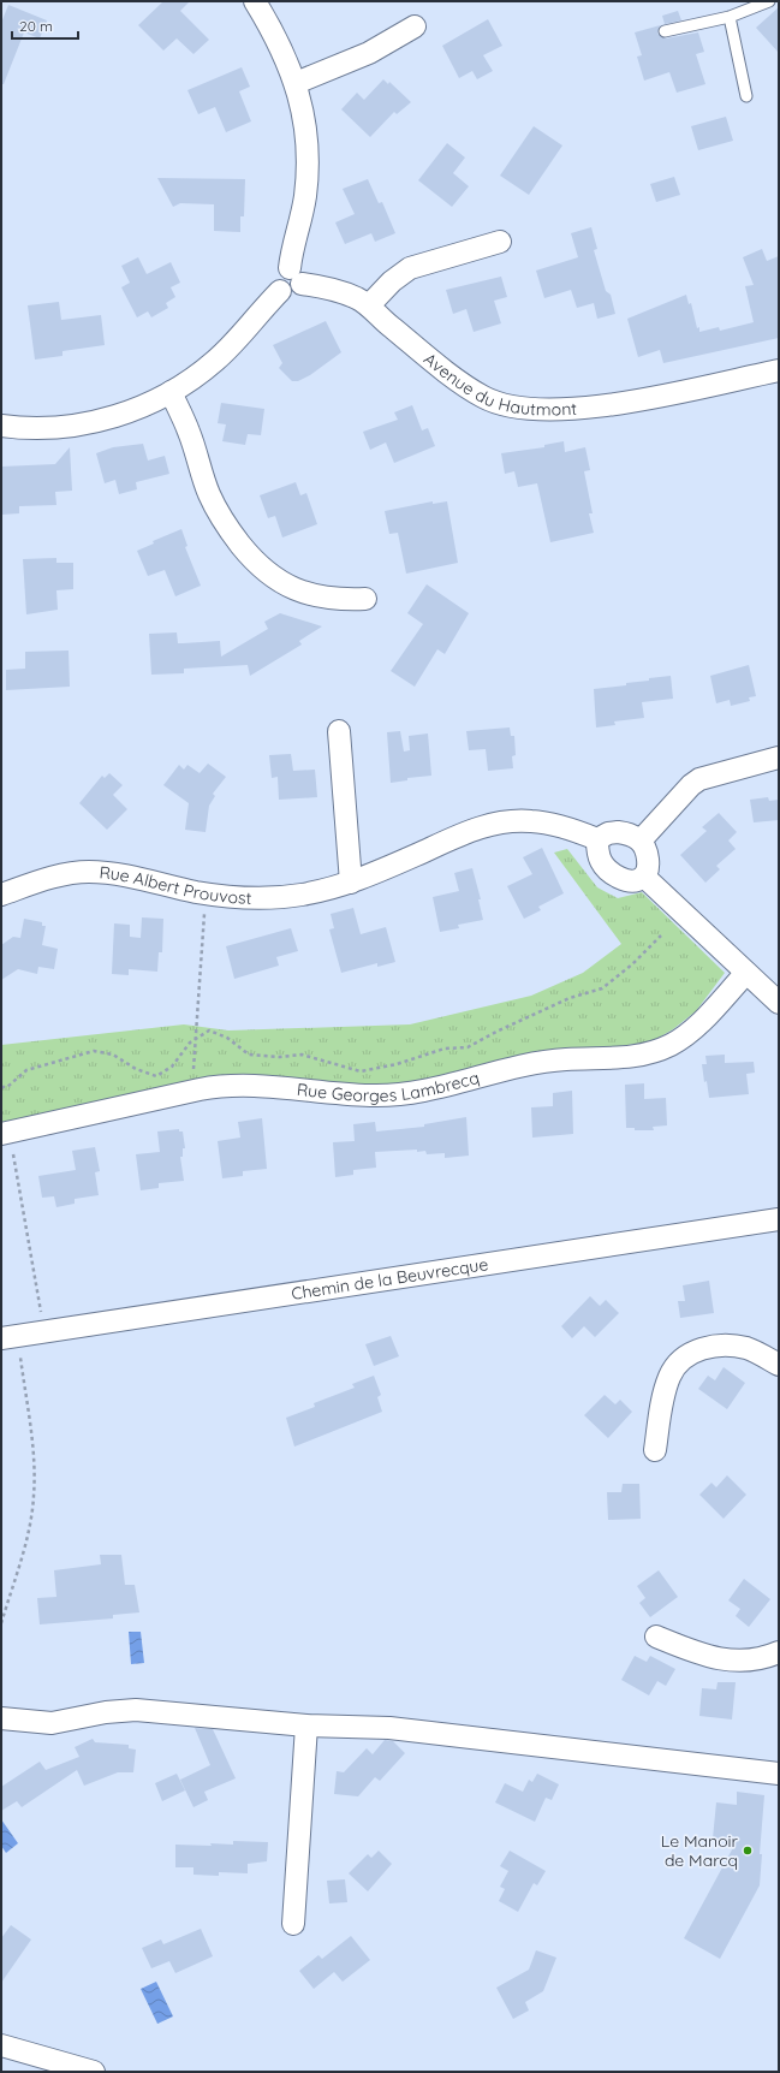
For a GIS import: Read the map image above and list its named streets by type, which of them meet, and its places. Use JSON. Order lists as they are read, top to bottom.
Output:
{
  "streets": {
    "street": [
      "Avenue du Hautmont",
      "Rue Albert Prouvost",
      "Rue Georges Lambrecq",
      "Chemin de la Beuvrecque"
    ]
  },
  "places": ["Le Manoir de Marcq"],
  "scale_bar": "20 m"
}
